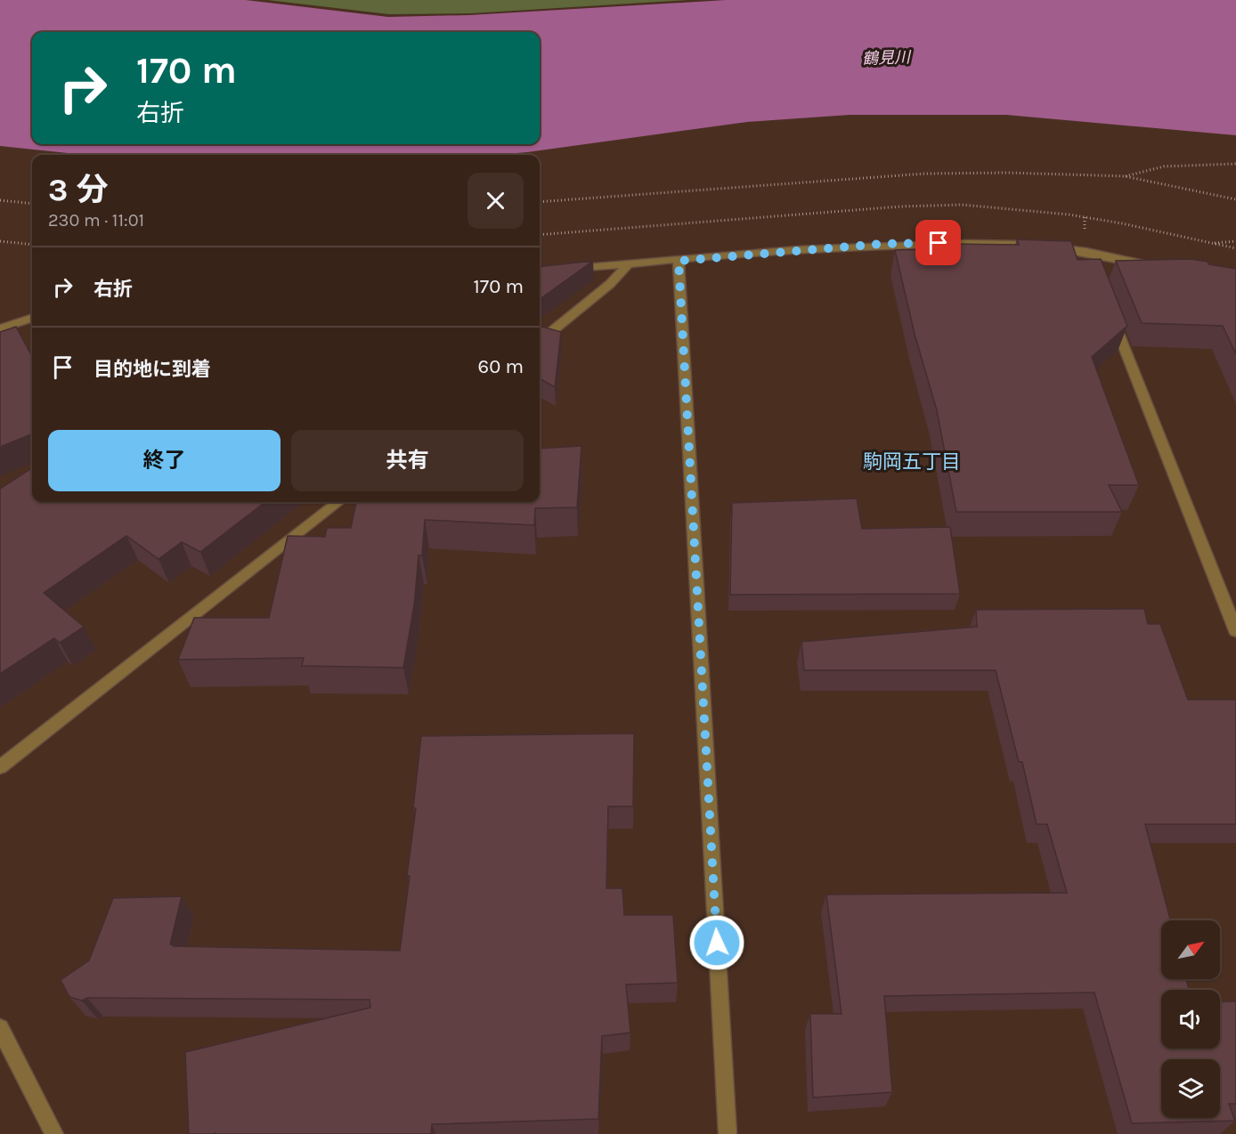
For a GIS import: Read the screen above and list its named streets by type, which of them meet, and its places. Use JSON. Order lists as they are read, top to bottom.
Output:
{
  "districts": ["駒岡五丁目"],
  "water": ["鶴見川"],
  "north": "top right",
  "page": {
    "turn": ["170 m", "右折"],
    "heading": ["3 分", "230 m · 11:01"],
    "list": [
      {
        "name": "右折",
        "value": "170 m"
      },
      {
        "name": "目的地に到着",
        "value": "60 m"
      }
    ],
    "buttons": ["終了", "共有"]
  }
}
